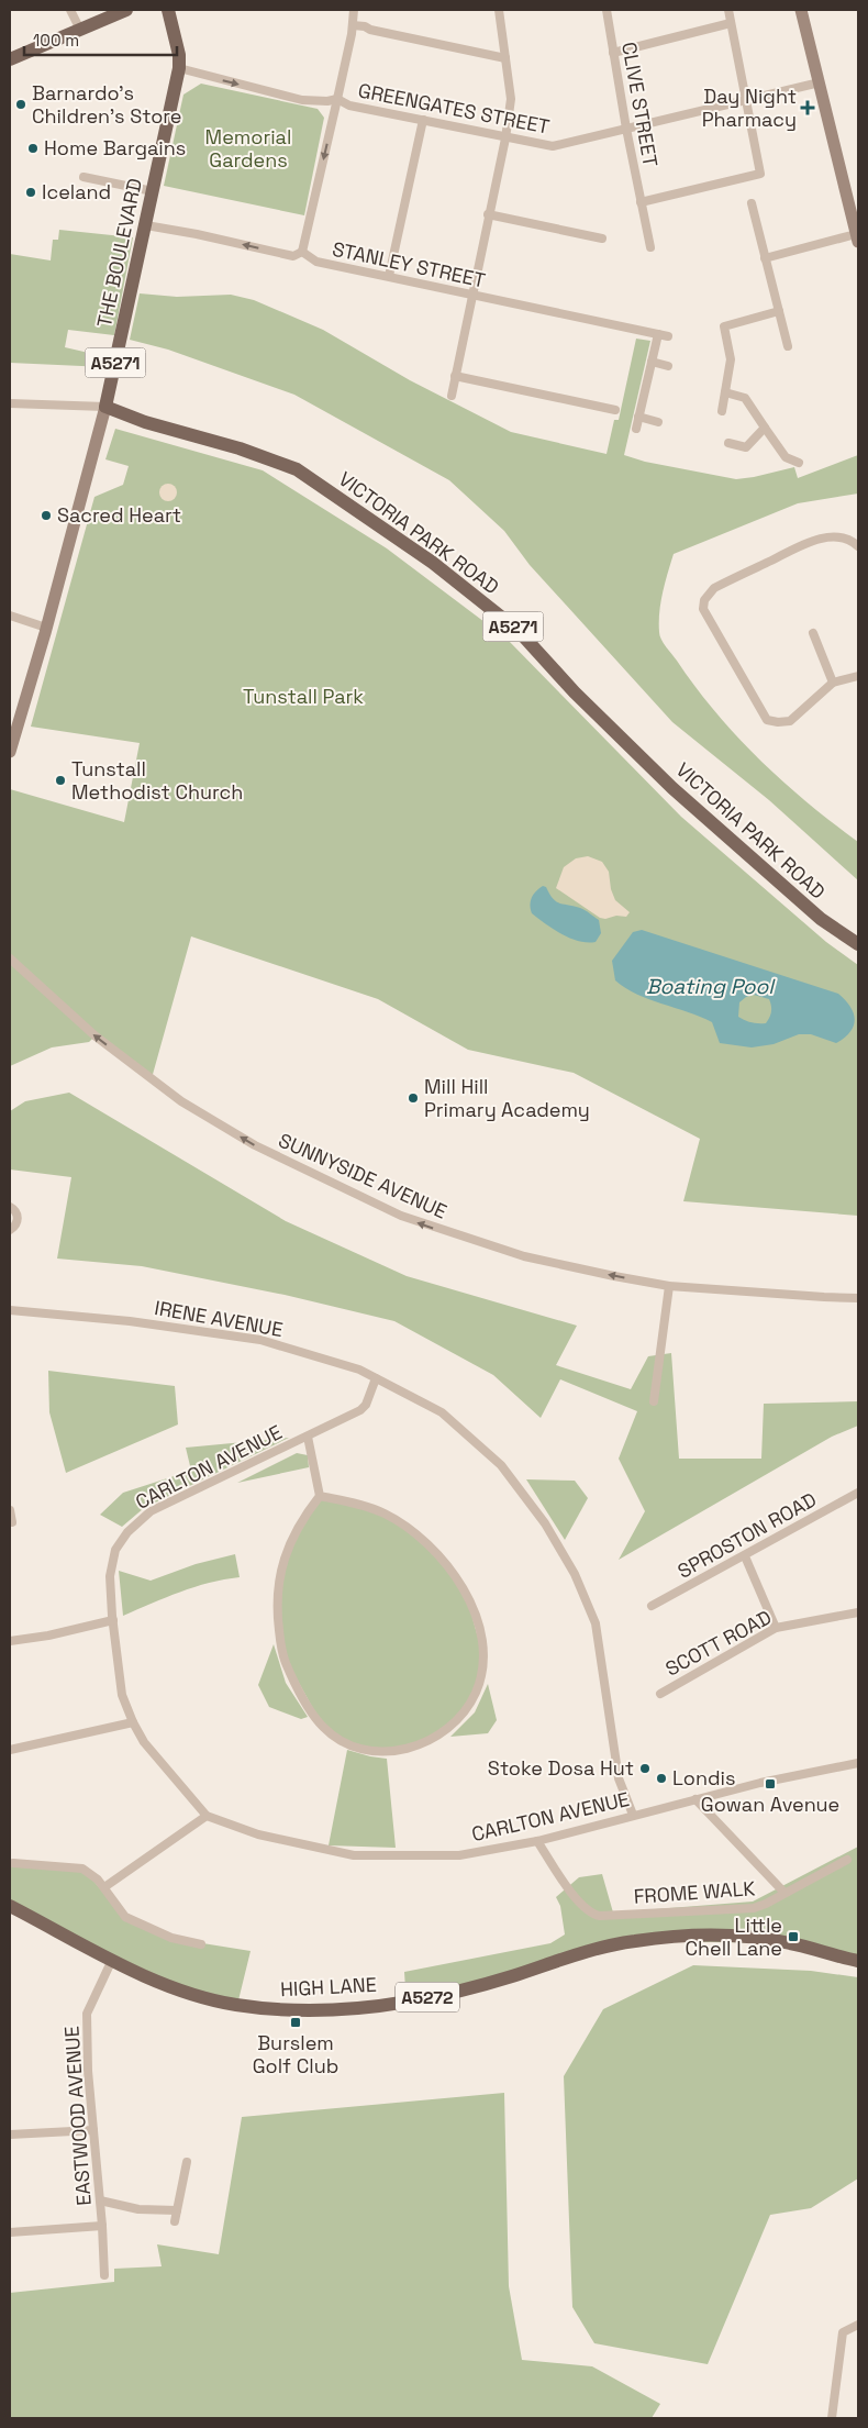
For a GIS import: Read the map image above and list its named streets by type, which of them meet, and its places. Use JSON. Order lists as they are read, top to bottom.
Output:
{
  "streets": {
    "main road": [
      "THE BOULEVARD",
      "A5271",
      "VICTORIA PARK ROAD",
      "HIGH LANE",
      "A5272"
    ],
    "street": [
      "CLIVE STREET",
      "GREENGATES STREET",
      "STANLEY STREET",
      "SUNNYSIDE AVENUE",
      "IRENE AVENUE",
      "CARLTON AVENUE",
      "SPROSTON ROAD",
      "SCOTT ROAD",
      "FROME WALK",
      "EASTWOOD AVENUE"
    ]
  },
  "crossings": [
    ["CLIVE STREET", "GREENGATES STREET"],
    ["GREENGATES STREET", "THE BOULEVARD"],
    ["THE BOULEVARD", "STANLEY STREET"],
    ["THE BOULEVARD", "VICTORIA PARK ROAD"],
    ["IRENE AVENUE", "CARLTON AVENUE"],
    ["CARLTON AVENUE", "FROME WALK"],
    ["HIGH LANE", "EASTWOOD AVENUE"]
  ],
  "one_way": ["SUNNYSIDE AVENUE"],
  "water": ["Boating Pool"],
  "parks": ["Memorial Gardens", "Tunstall Park"],
  "places": {
    "other": [
      "Barnardo's Children's Store",
      "Home Bargains",
      "Iceland",
      "Sacred Heart",
      "Tunstall Methodist Church",
      "Mill Hill Primary Academy",
      "Stoke Dosa Hut",
      "Londis"
    ],
    "health": ["Day Night Pharmacy"],
    "transit": ["Gowan Avenue", "Little Chell Lane", "Burslem Golf Club"]
  },
  "scale_bar": "100 m"
}
